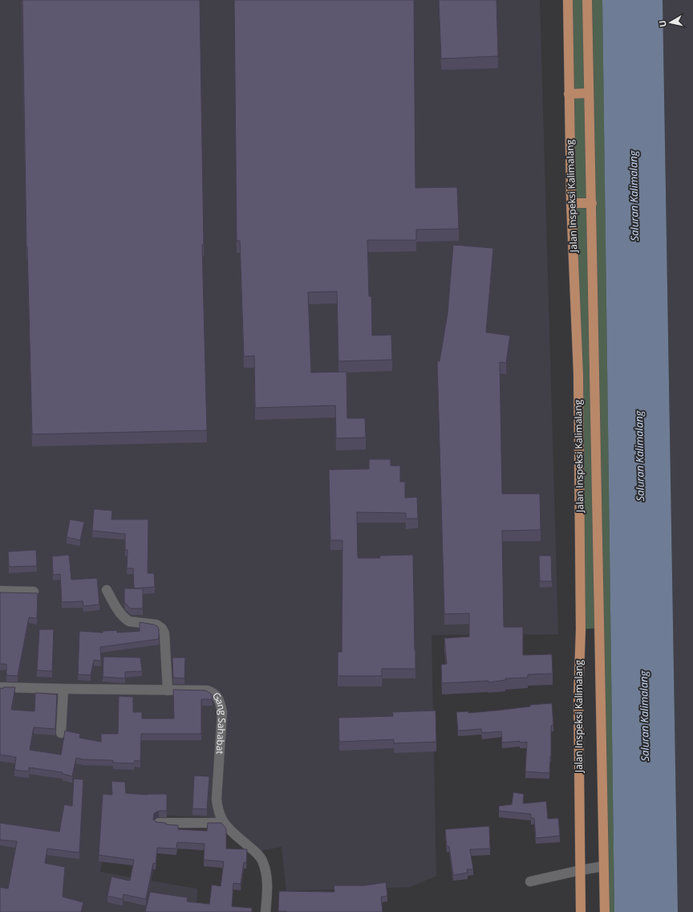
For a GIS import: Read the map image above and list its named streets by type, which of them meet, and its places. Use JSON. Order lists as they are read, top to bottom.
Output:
{
  "streets": {
    "main road": ["Jalan Inspeksi Kalimalang"],
    "street": ["Gang Sahabat"]
  },
  "water": ["Saluran Kalimalang"],
  "north": "left"
}
